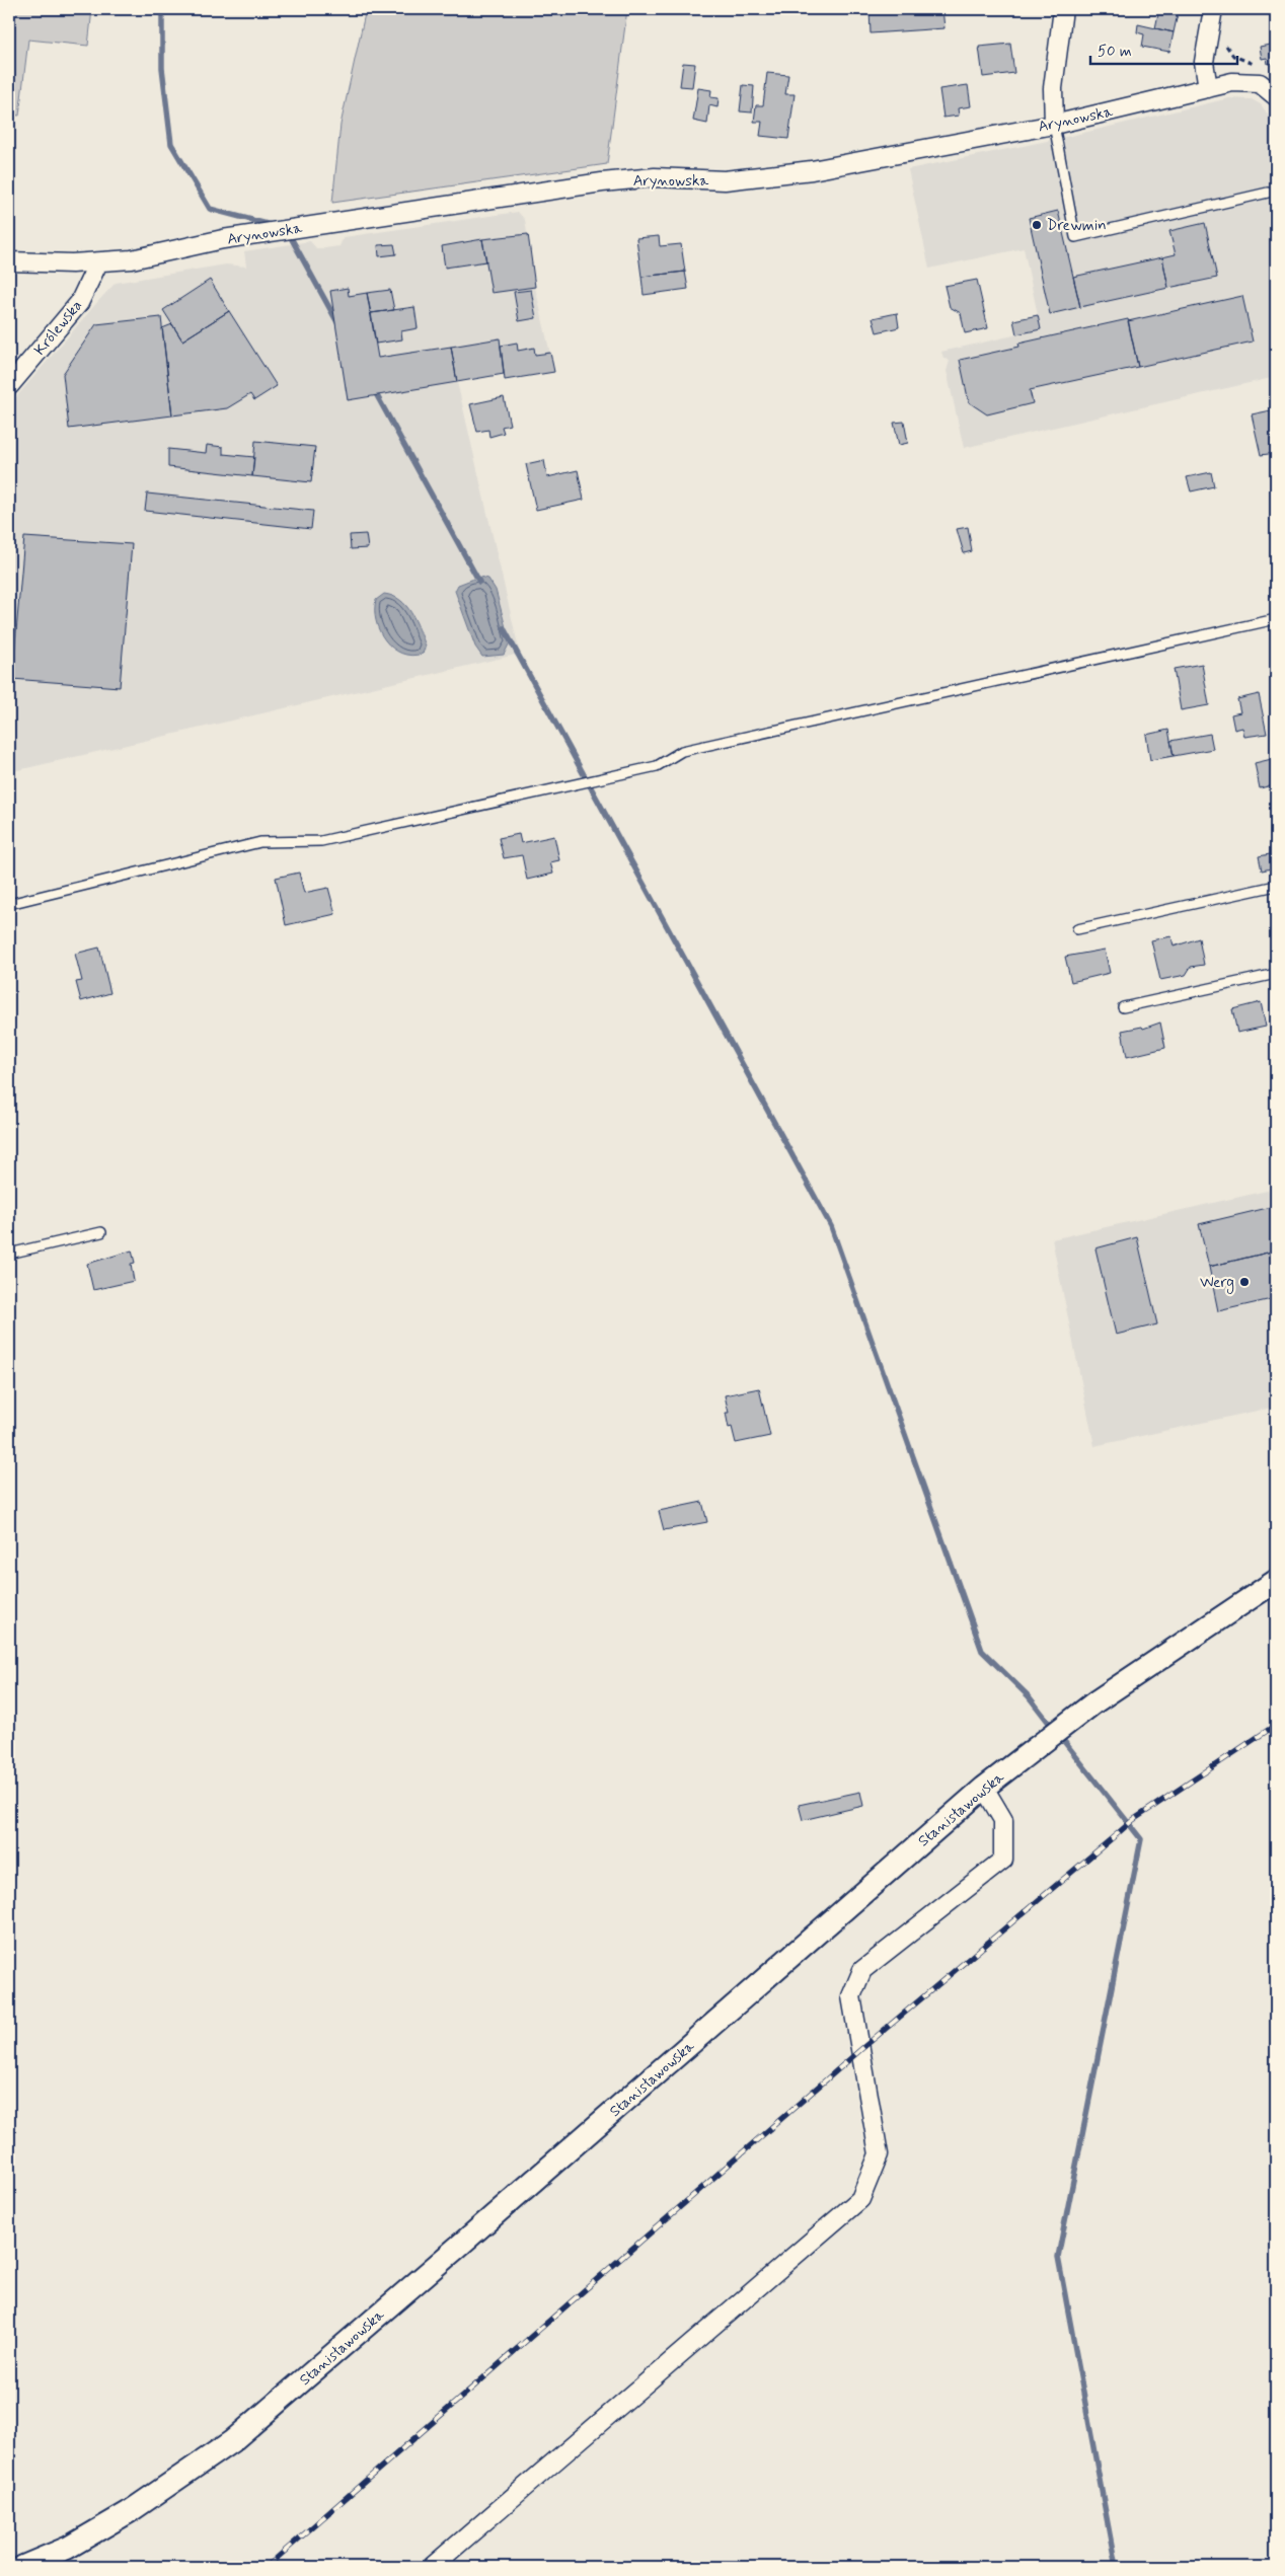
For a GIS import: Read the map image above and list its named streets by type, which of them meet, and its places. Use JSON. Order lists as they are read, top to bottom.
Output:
{
  "streets": {
    "street": ["Arynowska", "Królewska", "Stanisławowska"]
  },
  "crossings": [
    ["Arynowska", "Królewska"]
  ],
  "places": ["Drewmin", "Werg"],
  "scale_bar": "50 m"
}
